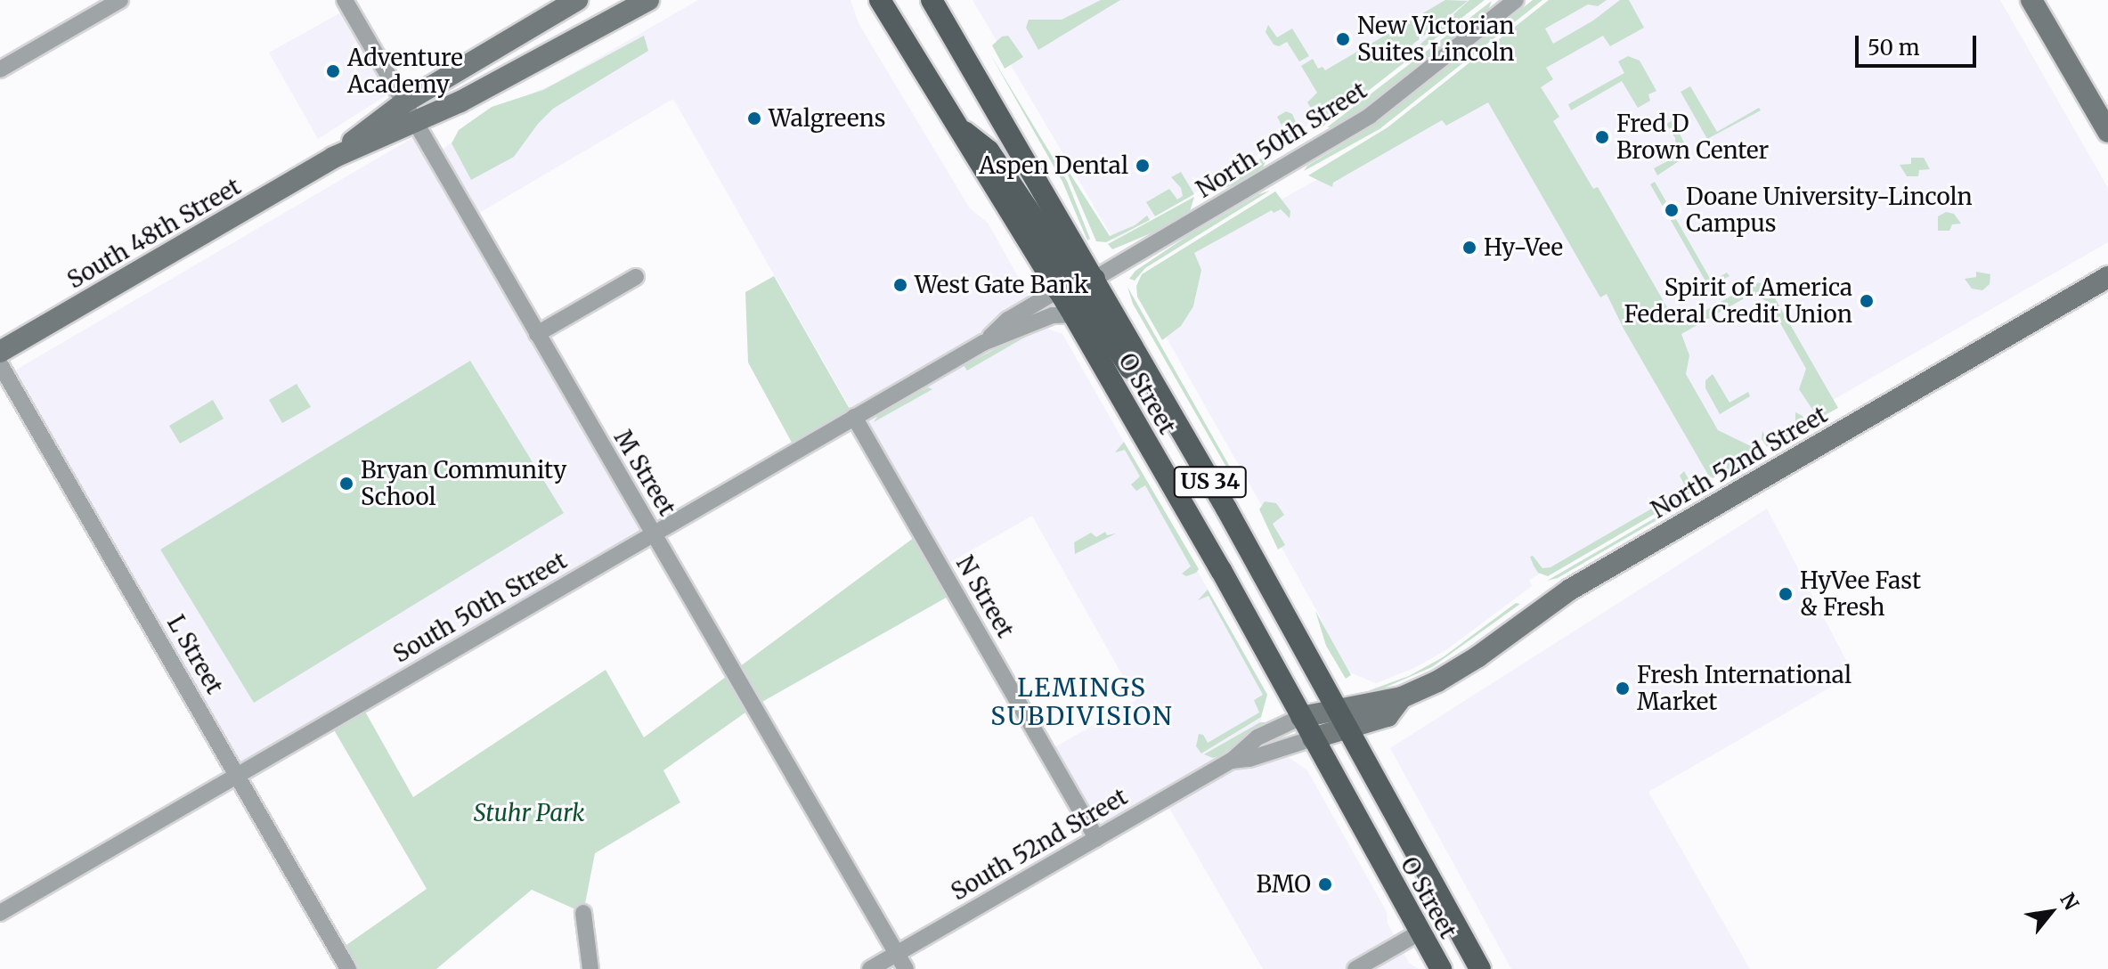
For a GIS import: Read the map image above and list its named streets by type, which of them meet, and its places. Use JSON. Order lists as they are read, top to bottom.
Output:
{
  "streets": {
    "main road": [
      "South 48th Street",
      "O Street",
      "North 52nd Street",
      "US 34"
    ],
    "street": [
      "North 50th Street",
      "M Street",
      "N Street",
      "South 50th Street",
      "L Street",
      "South 52nd Street"
    ]
  },
  "crossings": [
    ["North 50th Street", "O Street"],
    ["South 48th Street", "M Street"],
    ["O Street", "North 52nd Street"],
    ["O Street", "South 50th Street"],
    ["O Street", "South 52nd Street"],
    ["North 52nd Street", "South 52nd Street"],
    ["M Street", "South 50th Street"],
    ["M Street", "South 52nd Street"],
    ["N Street", "South 50th Street"],
    ["N Street", "South 52nd Street"],
    ["South 50th Street", "L Street"]
  ],
  "districts": ["LEMINGS SUBDIVISION"],
  "parks": ["Stuhr Park"],
  "places": [
    "New Victorian Suites Lincoln",
    "Adventure Academy",
    "Walgreens",
    "Fred D Brown Center",
    "Aspen Dental",
    "Doane University-Lincoln Campus",
    "Hy-Vee",
    "West Gate Bank",
    "Spirit of America Federal Credit Union",
    "Bryan Community School",
    "HyVee Fast & Fresh",
    "Fresh International Market",
    "BMO"
  ],
  "scale_bar": "50 m",
  "north": "top right"
}
